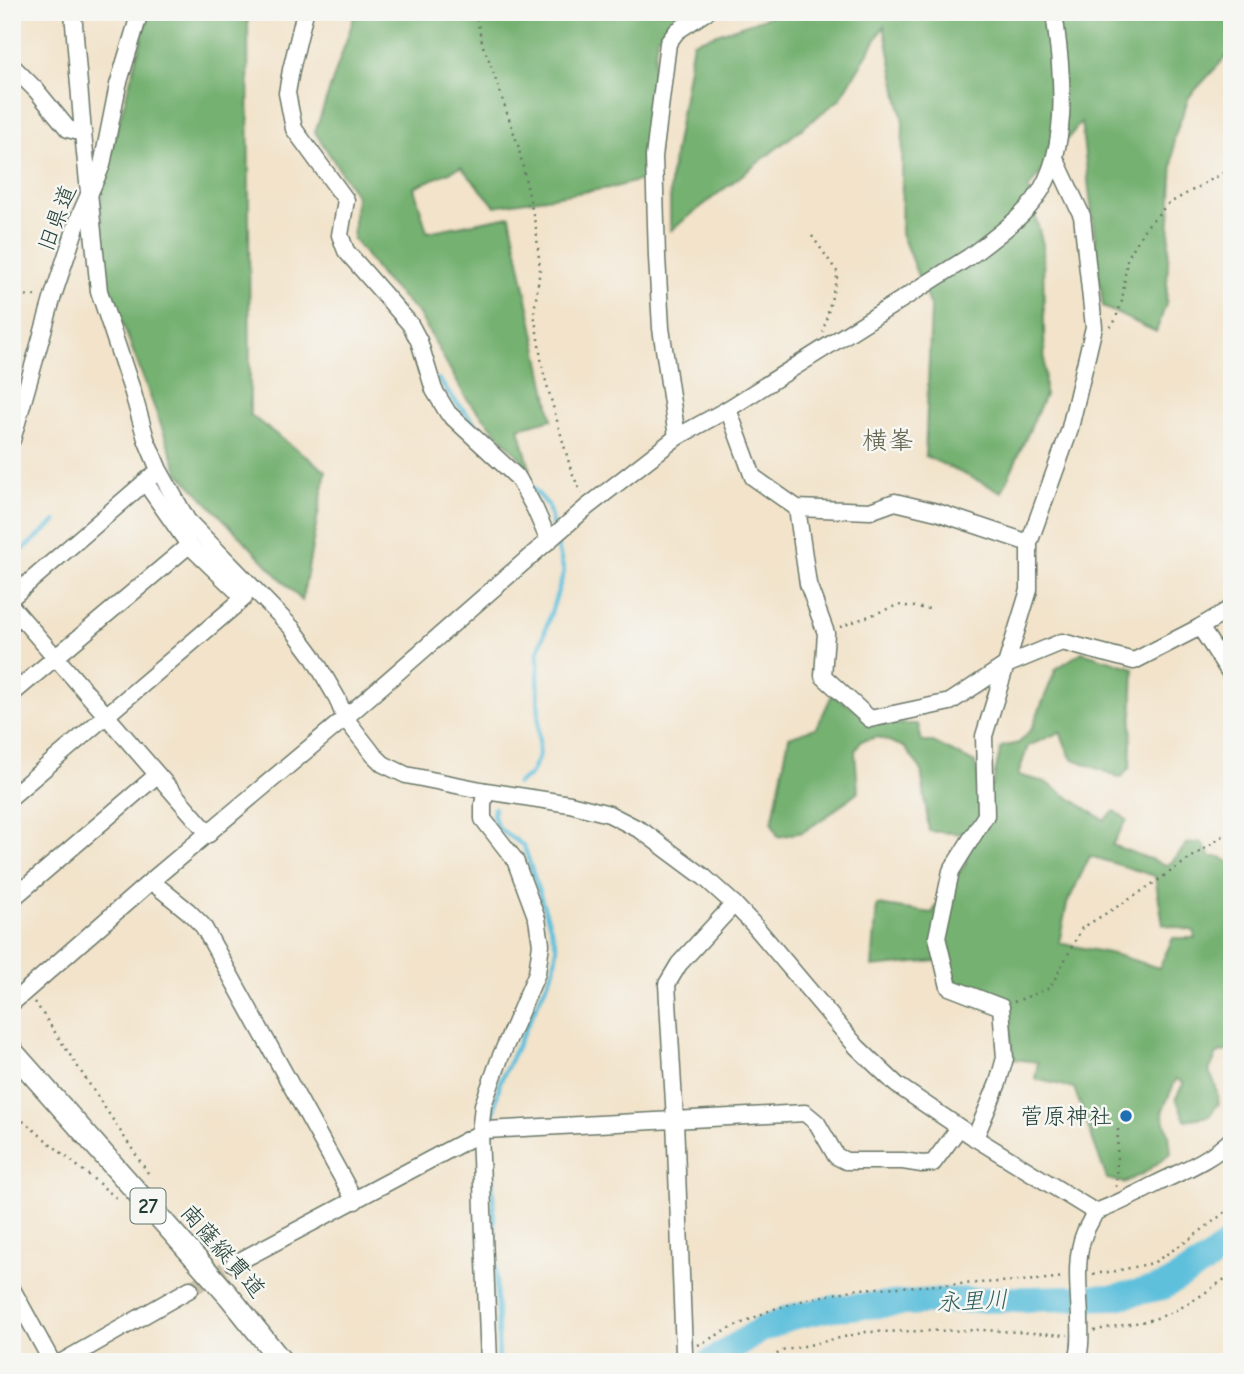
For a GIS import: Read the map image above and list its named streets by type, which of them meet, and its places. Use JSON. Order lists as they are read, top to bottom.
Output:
{
  "streets": {
    "main road": ["27", "南薩縦貫道"],
    "street": ["旧県道"]
  },
  "districts": ["横峯"],
  "water": ["永里川"],
  "places": ["菅原神社"]
}
